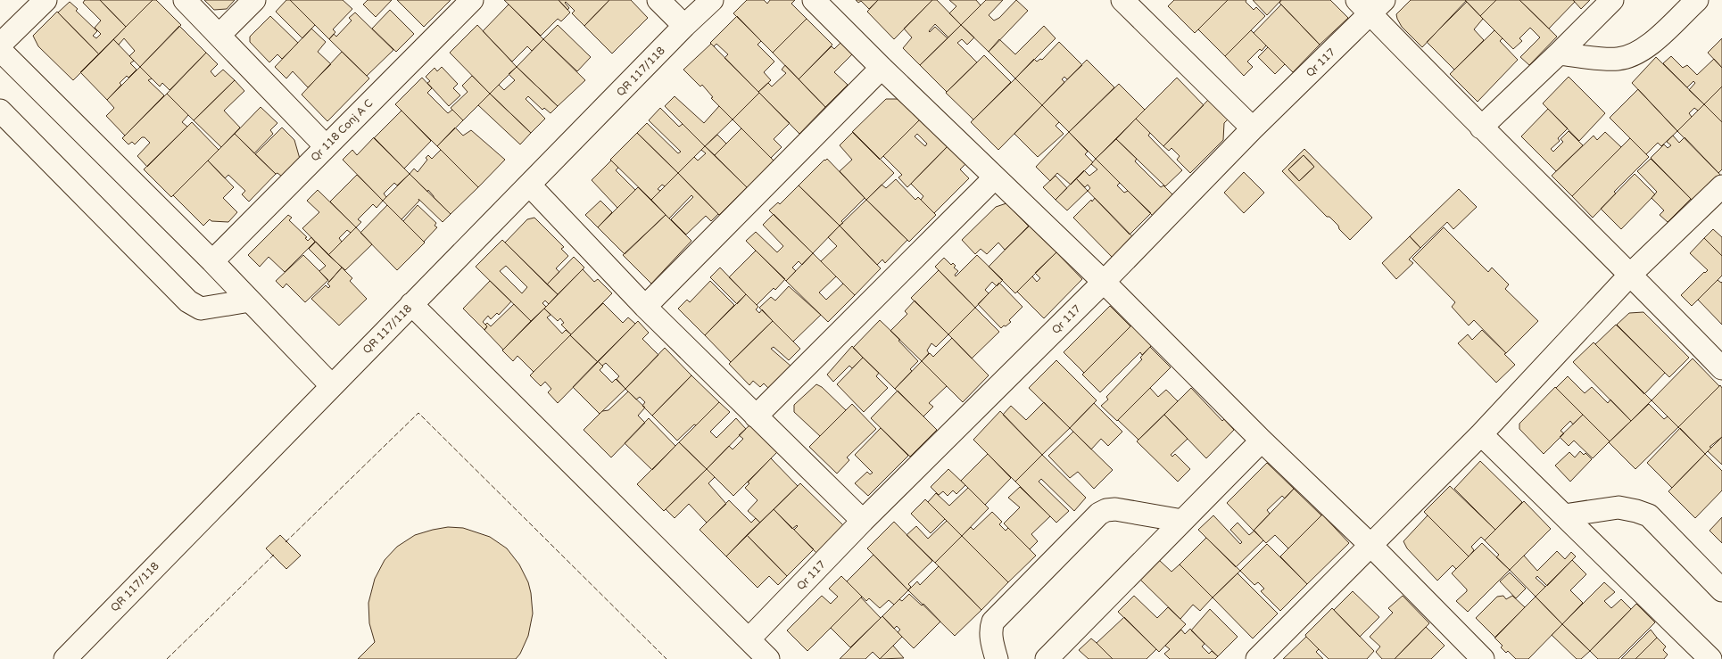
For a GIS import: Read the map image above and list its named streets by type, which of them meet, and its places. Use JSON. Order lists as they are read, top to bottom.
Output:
{
  "streets": {
    "street": ["Qr 117", "QR 117/118", "Qr 118 Conj A C"]
  }
}
